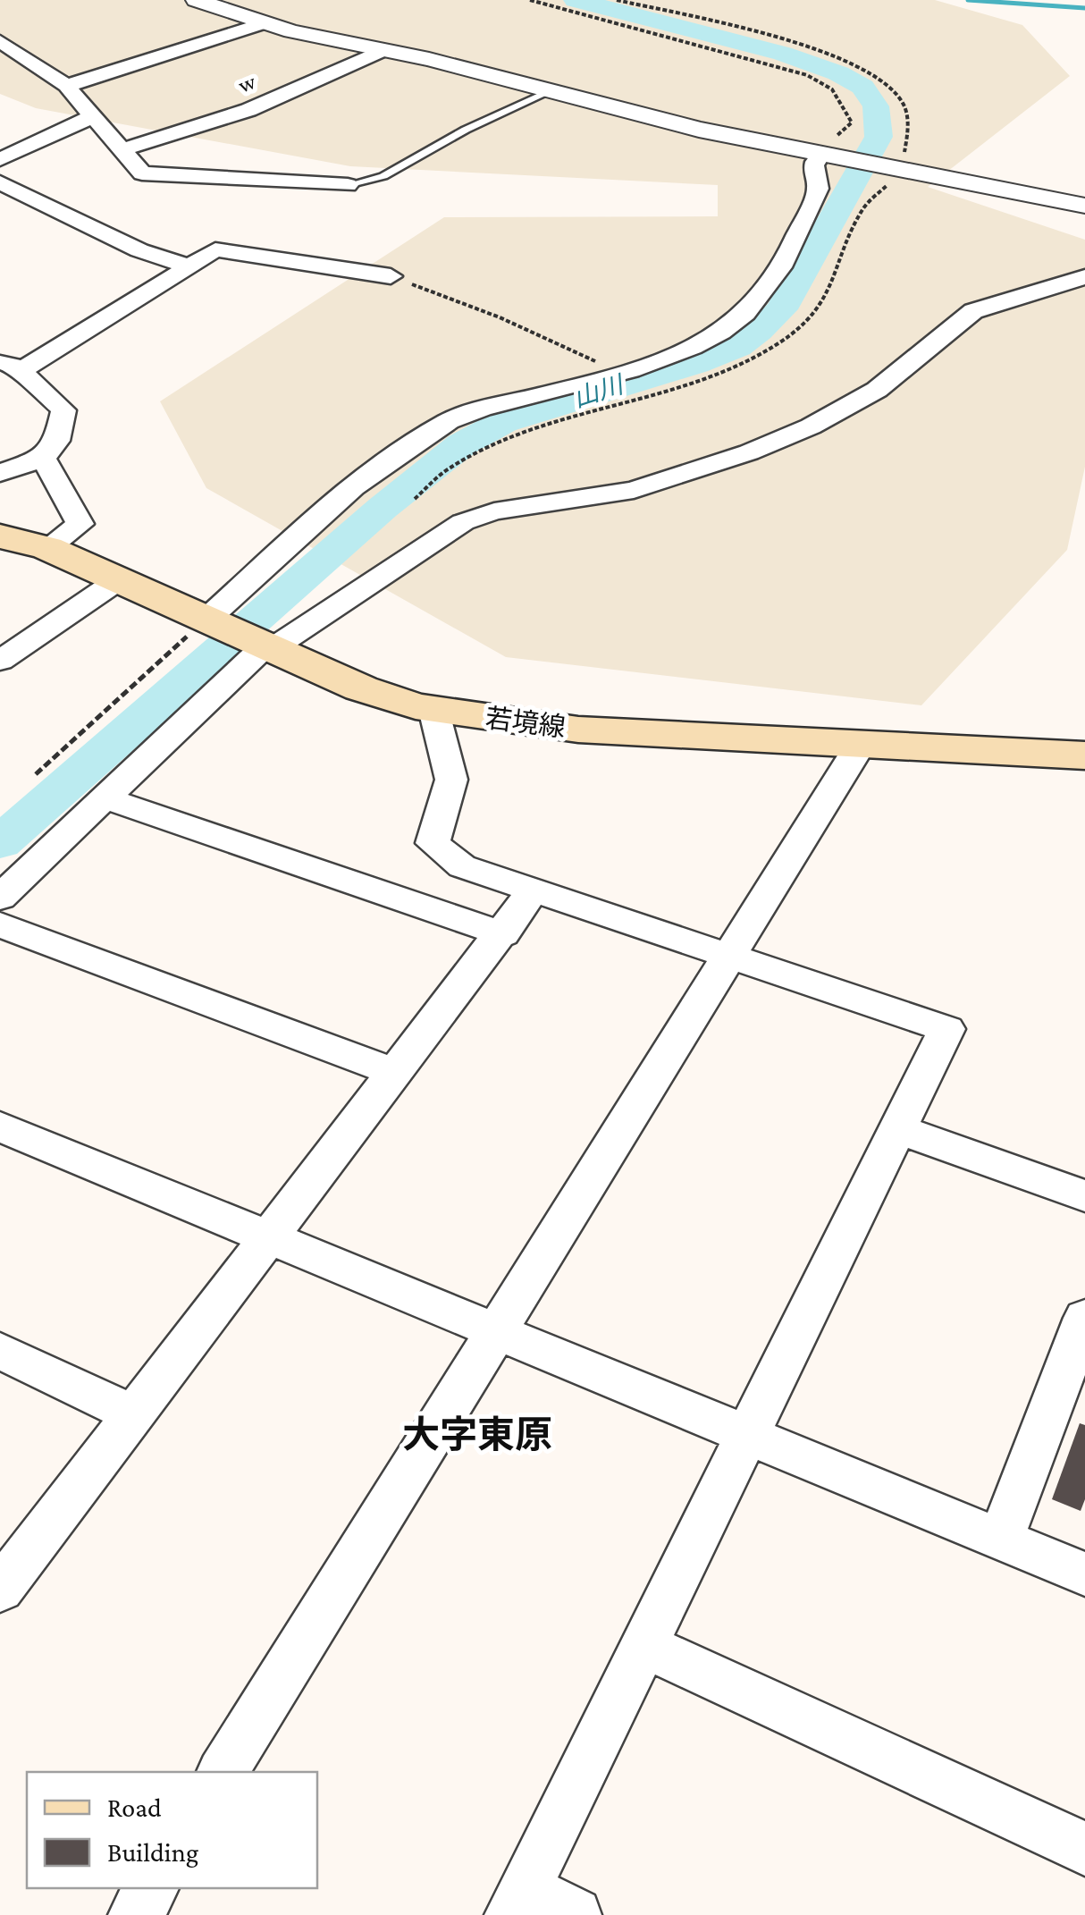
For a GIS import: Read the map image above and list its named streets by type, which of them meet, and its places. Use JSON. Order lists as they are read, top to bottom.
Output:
{
  "streets": {
    "main road": ["若境線"],
    "street": ["w"]
  },
  "districts": ["大字東原"],
  "water": ["山川"],
  "legend": ["Road", "Building"]
}
